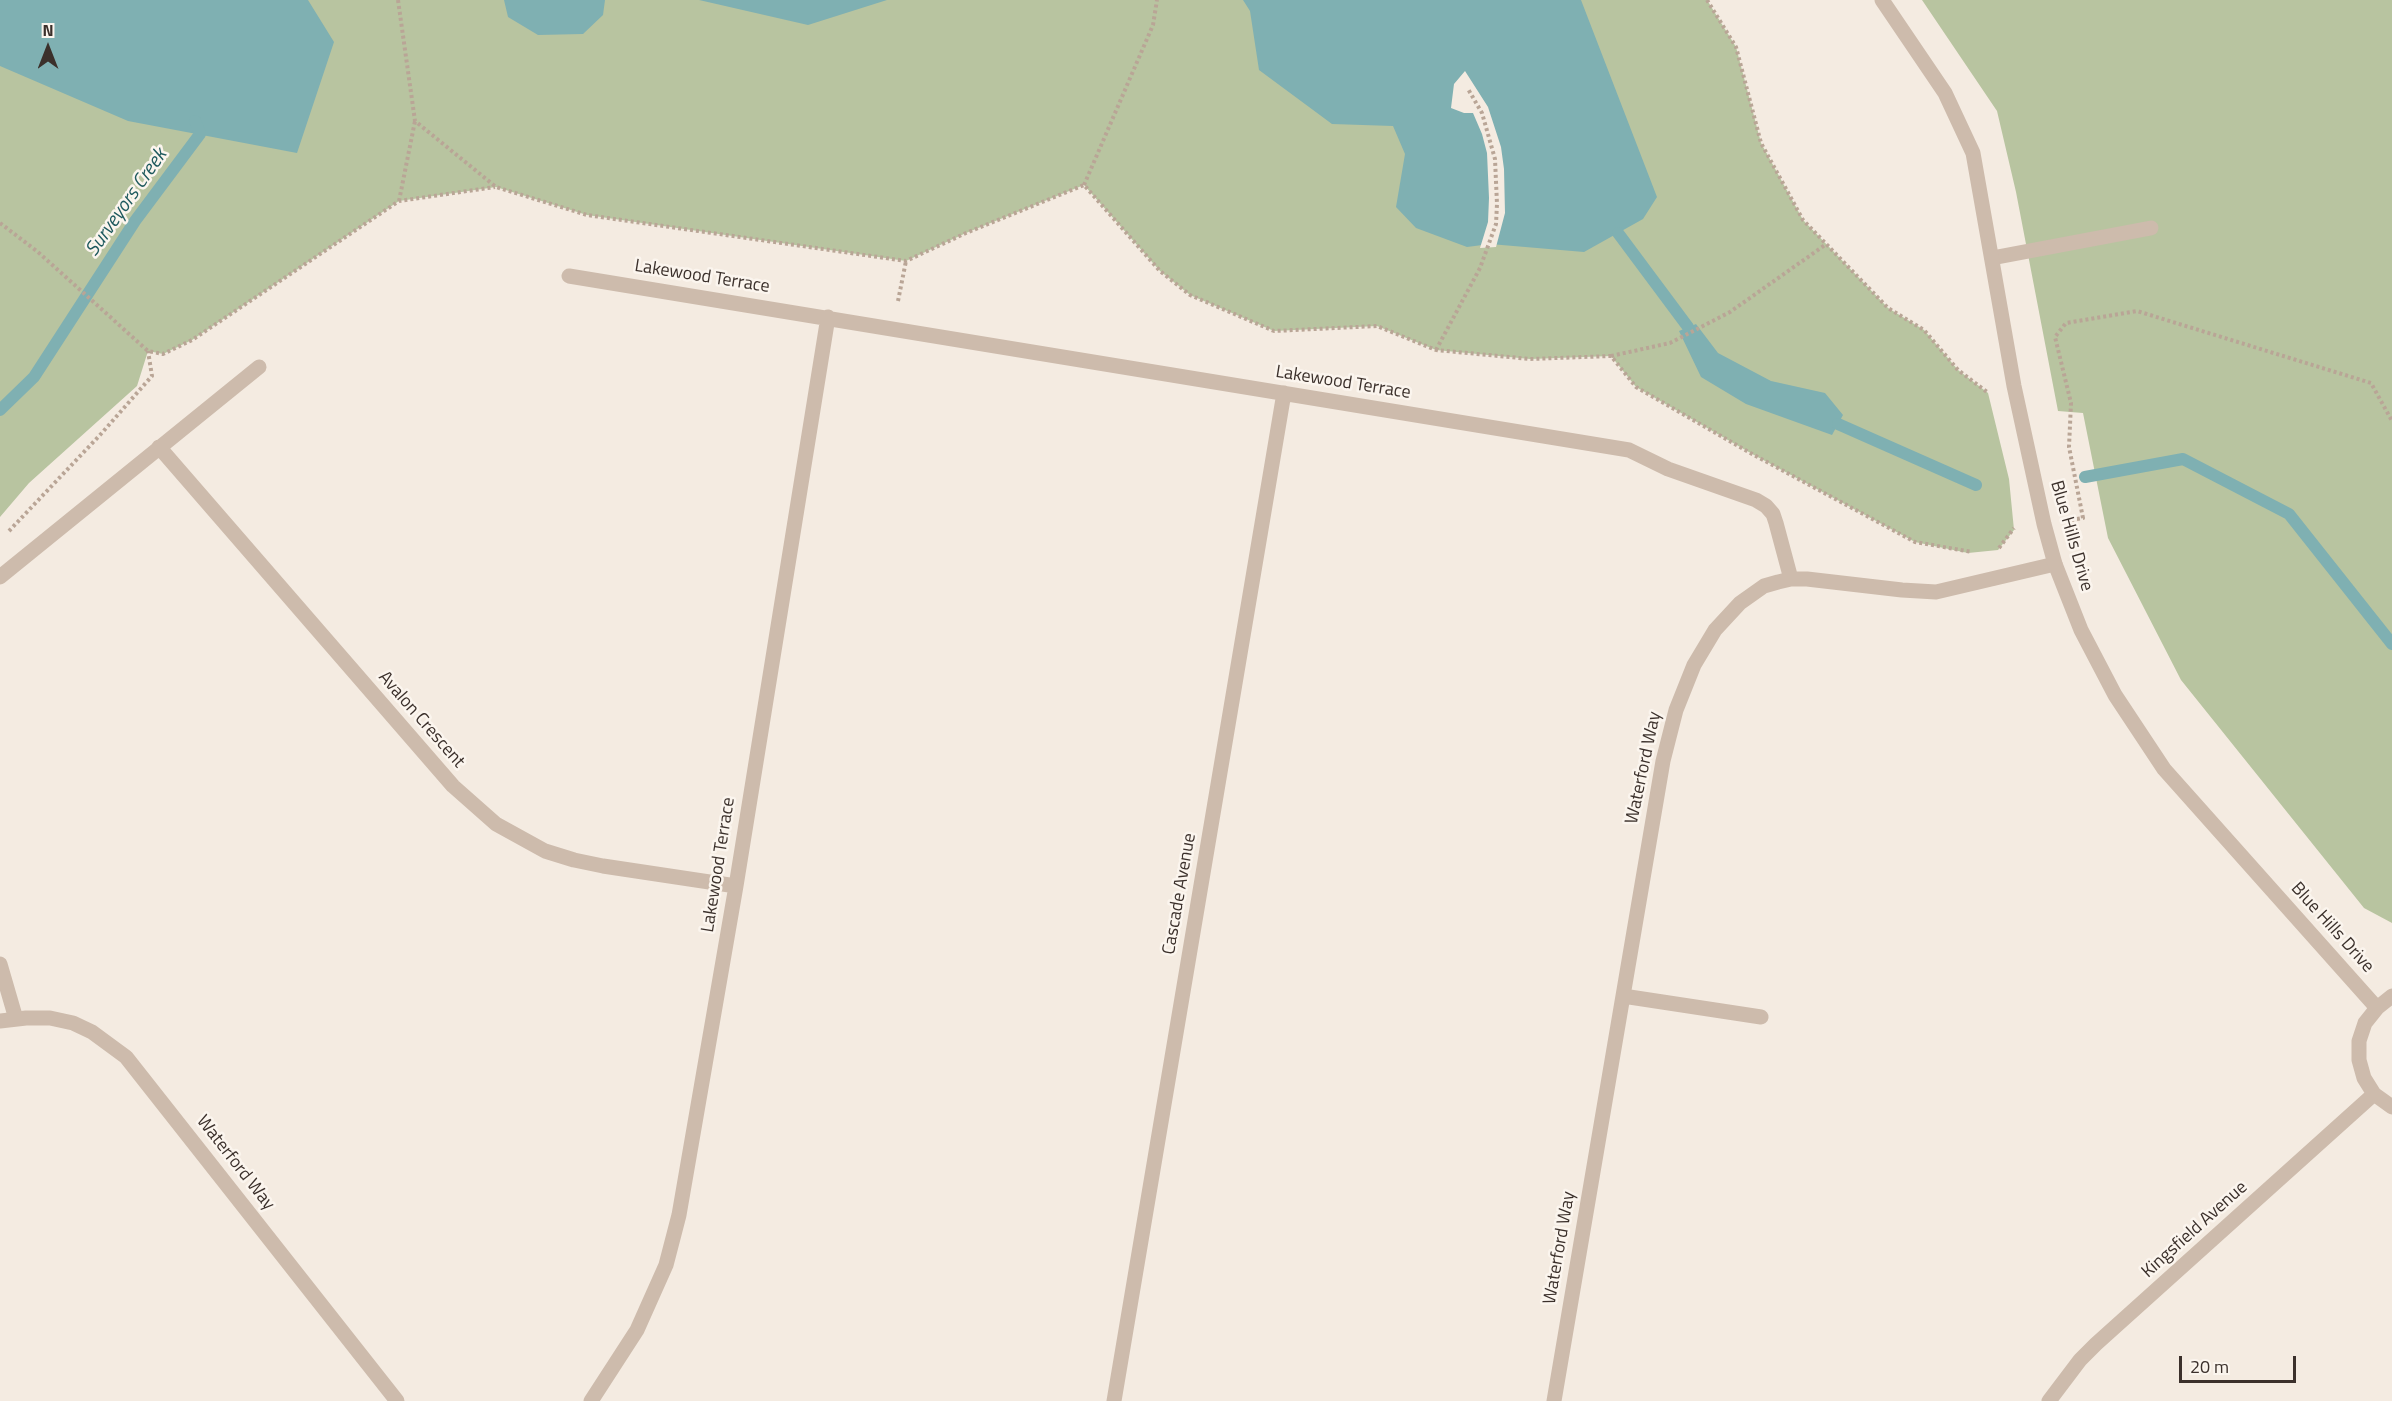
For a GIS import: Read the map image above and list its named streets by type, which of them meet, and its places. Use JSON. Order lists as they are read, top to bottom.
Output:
{
  "streets": {
    "street": [
      "Lakewood Terrace",
      "Blue Hills Drive",
      "Avalon Crescent",
      "Waterford Way",
      "Cascade Avenue",
      "Kingsfield Avenue"
    ]
  },
  "crossings": [
    ["Lakewood Terrace", "Avalon Crescent"],
    ["Lakewood Terrace", "Waterford Way"],
    ["Lakewood Terrace", "Cascade Avenue"],
    ["Blue Hills Drive", "Waterford Way"]
  ],
  "water": ["Surveyors Creek"],
  "scale_bar": "20 m",
  "north": "top"
}
